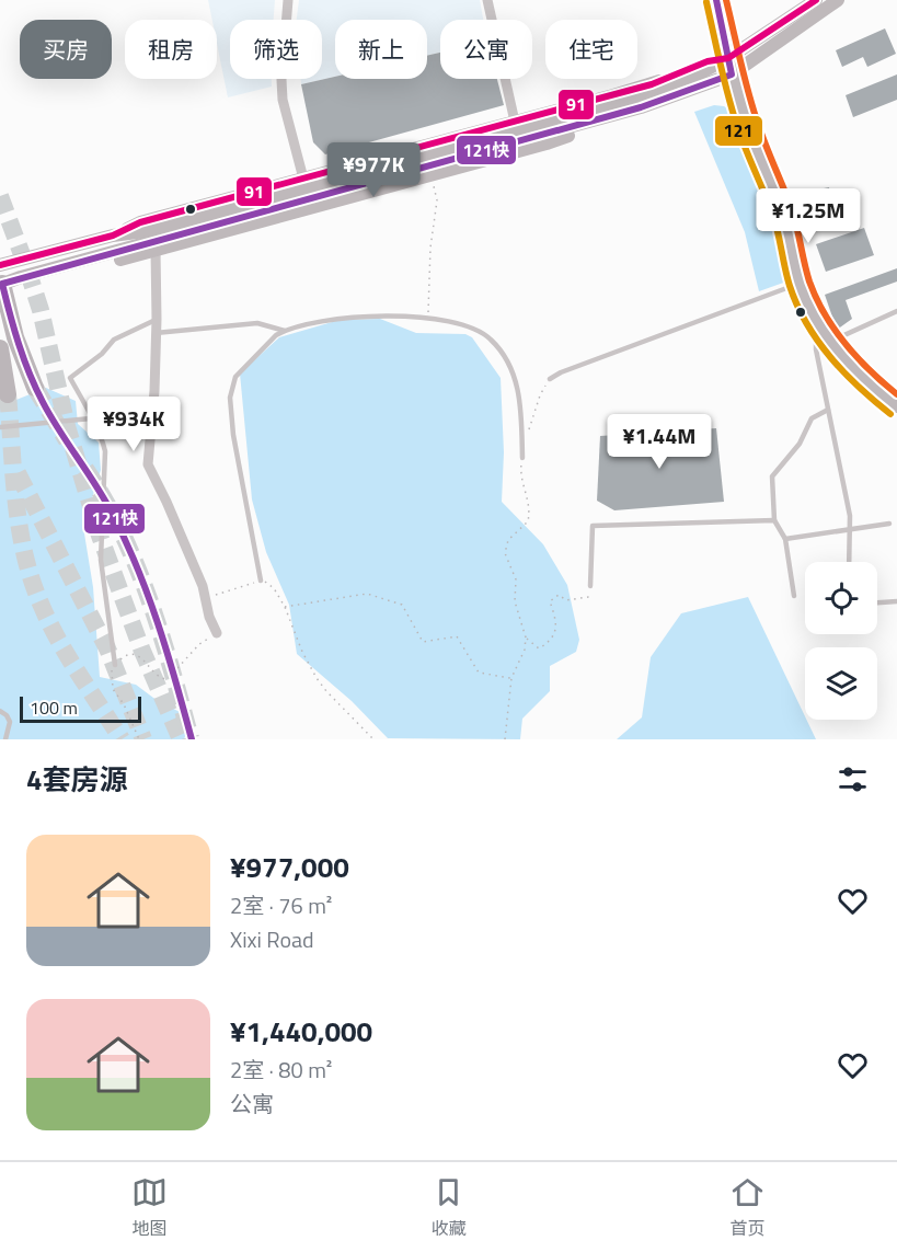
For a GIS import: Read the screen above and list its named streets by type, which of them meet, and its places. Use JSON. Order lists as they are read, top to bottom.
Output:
{
  "lines": ["transit line 121快", "transit line 91", "transit line 121"],
  "scale_bar": "100 m",
  "page": {
    "chip": [
      "买房",
      "租房",
      "筛选",
      "新上",
      "公寓",
      "住宅"
    ],
    "price": [
      "¥977K",
      "¥1.25M",
      "¥934K",
      "¥1.44M"
    ],
    "scale": "100 m",
    "heading": "4套房源",
    "list": [
      {
        "name": "¥977,000",
        "note": "2室 · 76 m² · Xixi Road"
      },
      {
        "name": "¥1,440,000",
        "note": "2室 · 80 m² · 公寓"
      }
    ],
    "tabs": ["地图", "收藏", "首页"]
  }
}
